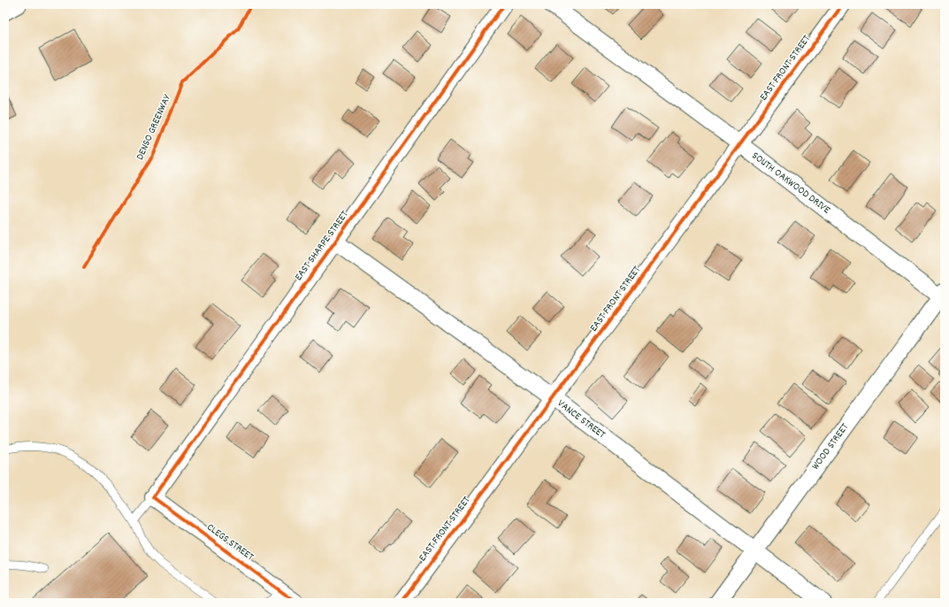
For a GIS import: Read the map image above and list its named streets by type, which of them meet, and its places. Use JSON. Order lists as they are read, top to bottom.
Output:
{
  "streets": {
    "street": [
      "EAST FRONT STREET",
      "SOUTH OAKWOOD DRIVE",
      "EAST SHARPE STREET",
      "VANCE STREET",
      "WOOD STREET",
      "CLEGS STREET"
    ],
    "cycle path": ["DENSO GREENWAY"]
  },
  "crossings": [
    ["EAST FRONT STREET", "SOUTH OAKWOOD DRIVE"],
    ["EAST FRONT STREET", "VANCE STREET"],
    ["SOUTH OAKWOOD DRIVE", "WOOD STREET"],
    ["EAST SHARPE STREET", "VANCE STREET"],
    ["EAST SHARPE STREET", "CLEGS STREET"],
    ["VANCE STREET", "WOOD STREET"]
  ]
}
